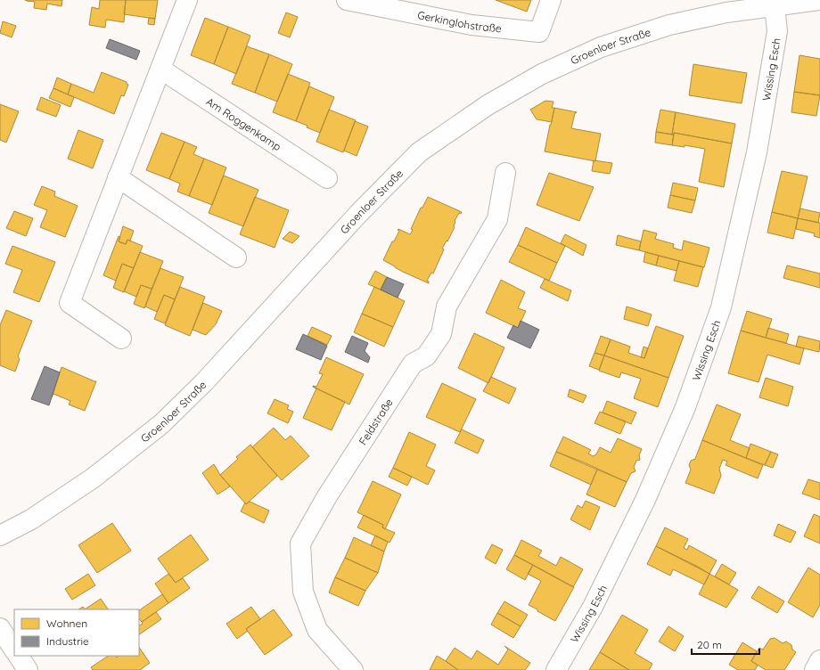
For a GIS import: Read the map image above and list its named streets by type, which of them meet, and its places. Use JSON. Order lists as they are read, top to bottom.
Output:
{
  "streets": {
    "street": [
      "Gerkinglohstraße",
      "Groenloer Straße",
      "Wissing Esch",
      "Am Roggenkamp",
      "Feldstraße"
    ]
  },
  "crossings": [
    ["Groenloer Straße", "Wissing Esch"]
  ],
  "legend": ["Wohnen", "Industrie"],
  "scale_bar": "20 m"
}
